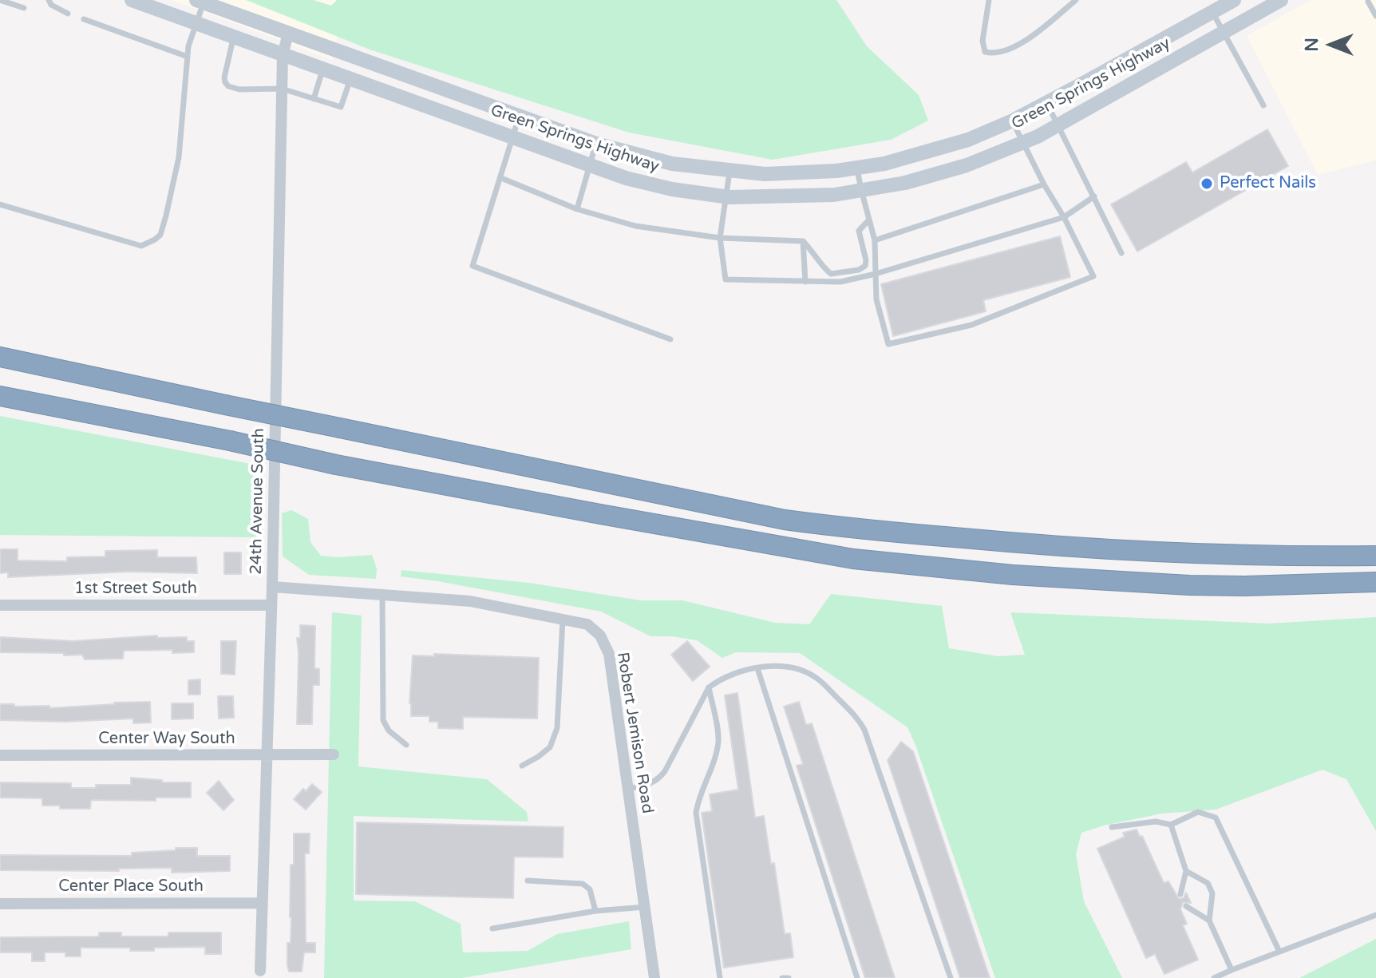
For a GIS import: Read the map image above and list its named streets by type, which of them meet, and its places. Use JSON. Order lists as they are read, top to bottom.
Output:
{
  "streets": {
    "main road": ["Green Springs Highway"],
    "street": [
      "24th Avenue South",
      "1st Street South",
      "Robert Jemison Road",
      "Center Way South",
      "Center Place South"
    ]
  },
  "crossings": [
    ["Green Springs Highway", "24th Avenue South"],
    ["24th Avenue South", "1st Street South"],
    ["24th Avenue South", "Robert Jemison Road"],
    ["24th Avenue South", "Center Way South"],
    ["24th Avenue South", "Center Place South"]
  ],
  "places": ["Perfect Nails"],
  "north": "left"
}
